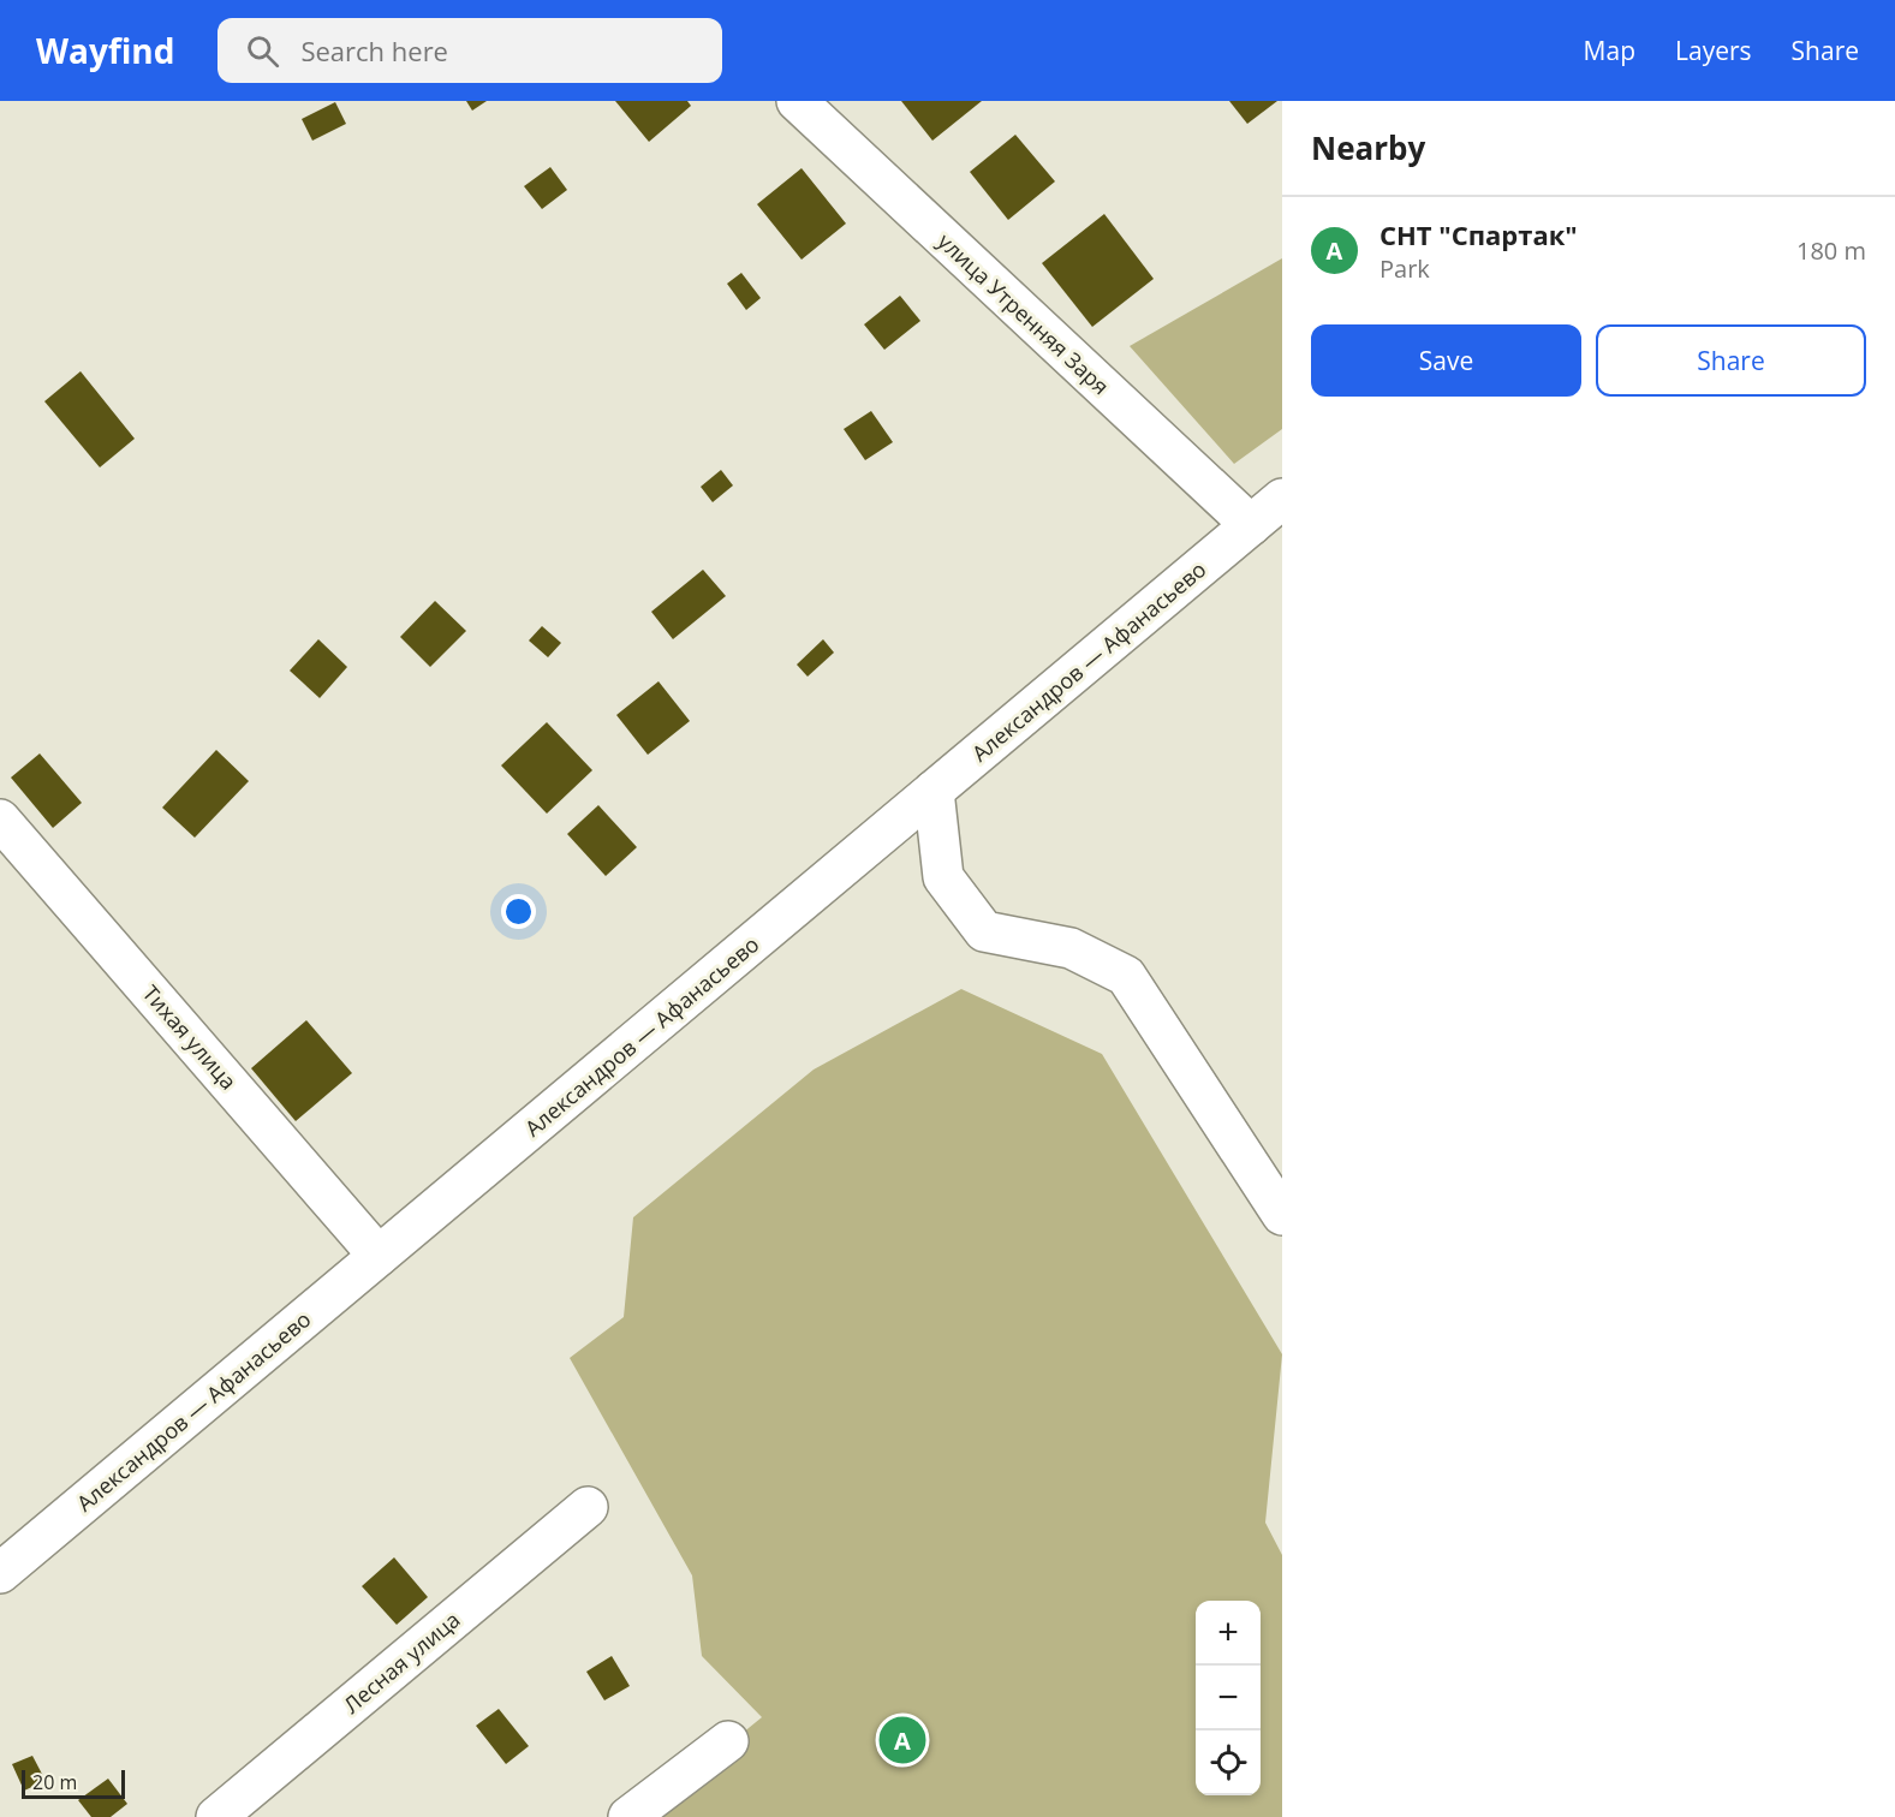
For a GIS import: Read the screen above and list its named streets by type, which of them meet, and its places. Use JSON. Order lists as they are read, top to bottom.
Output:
{
  "streets": {
    "street": [
      "улица Утренняя Заря",
      "Александров — Афанасьево",
      "Тихая улица",
      "Лесная улица"
    ]
  },
  "crossings": [
    ["улица Утренняя Заря", "Александров — Афанасьево"],
    ["Александров — Афанасьево", "Тихая улица"]
  ],
  "scale_bar": "20 m",
  "page": {
    "header": "Wayfind",
    "search": "Search here",
    "nav": ["Map", "Layers", "Share"],
    "heading": "Nearby",
    "list": [
      {
        "mark": "A",
        "name": "СНТ \"Спартак\"",
        "note": "Park",
        "value": "180 m"
      }
    ],
    "buttons": ["Save", "Share"],
    "map_buttons": ["+", "−"],
    "pins": "A",
    "scale": "20 m"
  }
}
